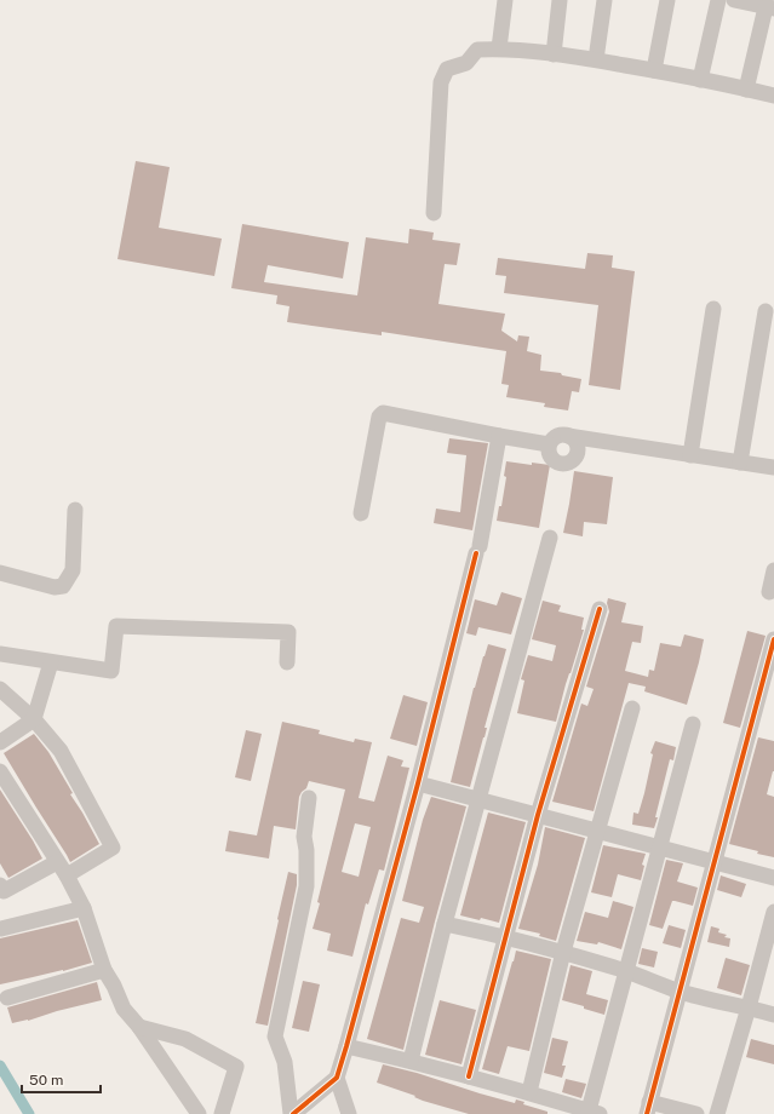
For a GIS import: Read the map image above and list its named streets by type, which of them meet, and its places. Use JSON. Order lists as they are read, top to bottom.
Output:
{
  "scale_bar": "50 m"
}
